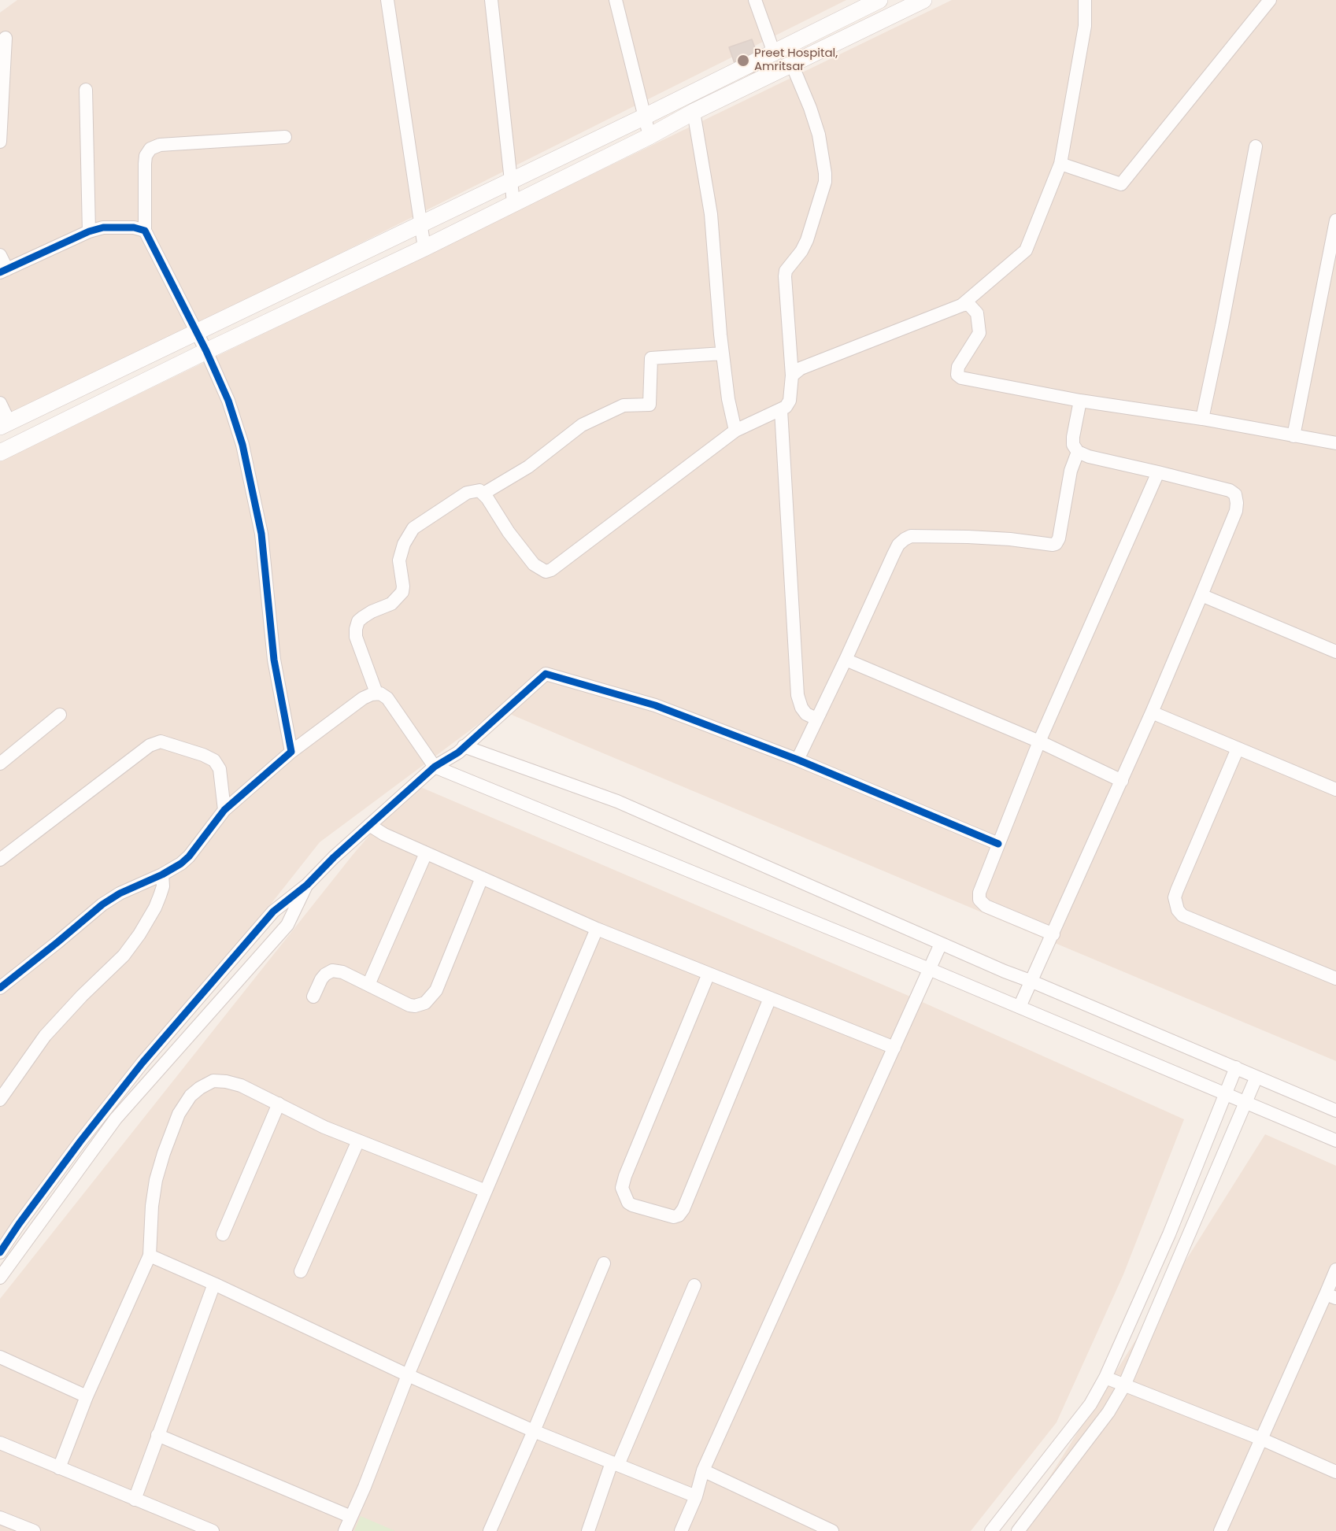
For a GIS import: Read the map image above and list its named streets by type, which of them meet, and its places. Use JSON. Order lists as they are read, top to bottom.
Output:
{
  "places": ["Preet Hospital, Amritsar"]
}
